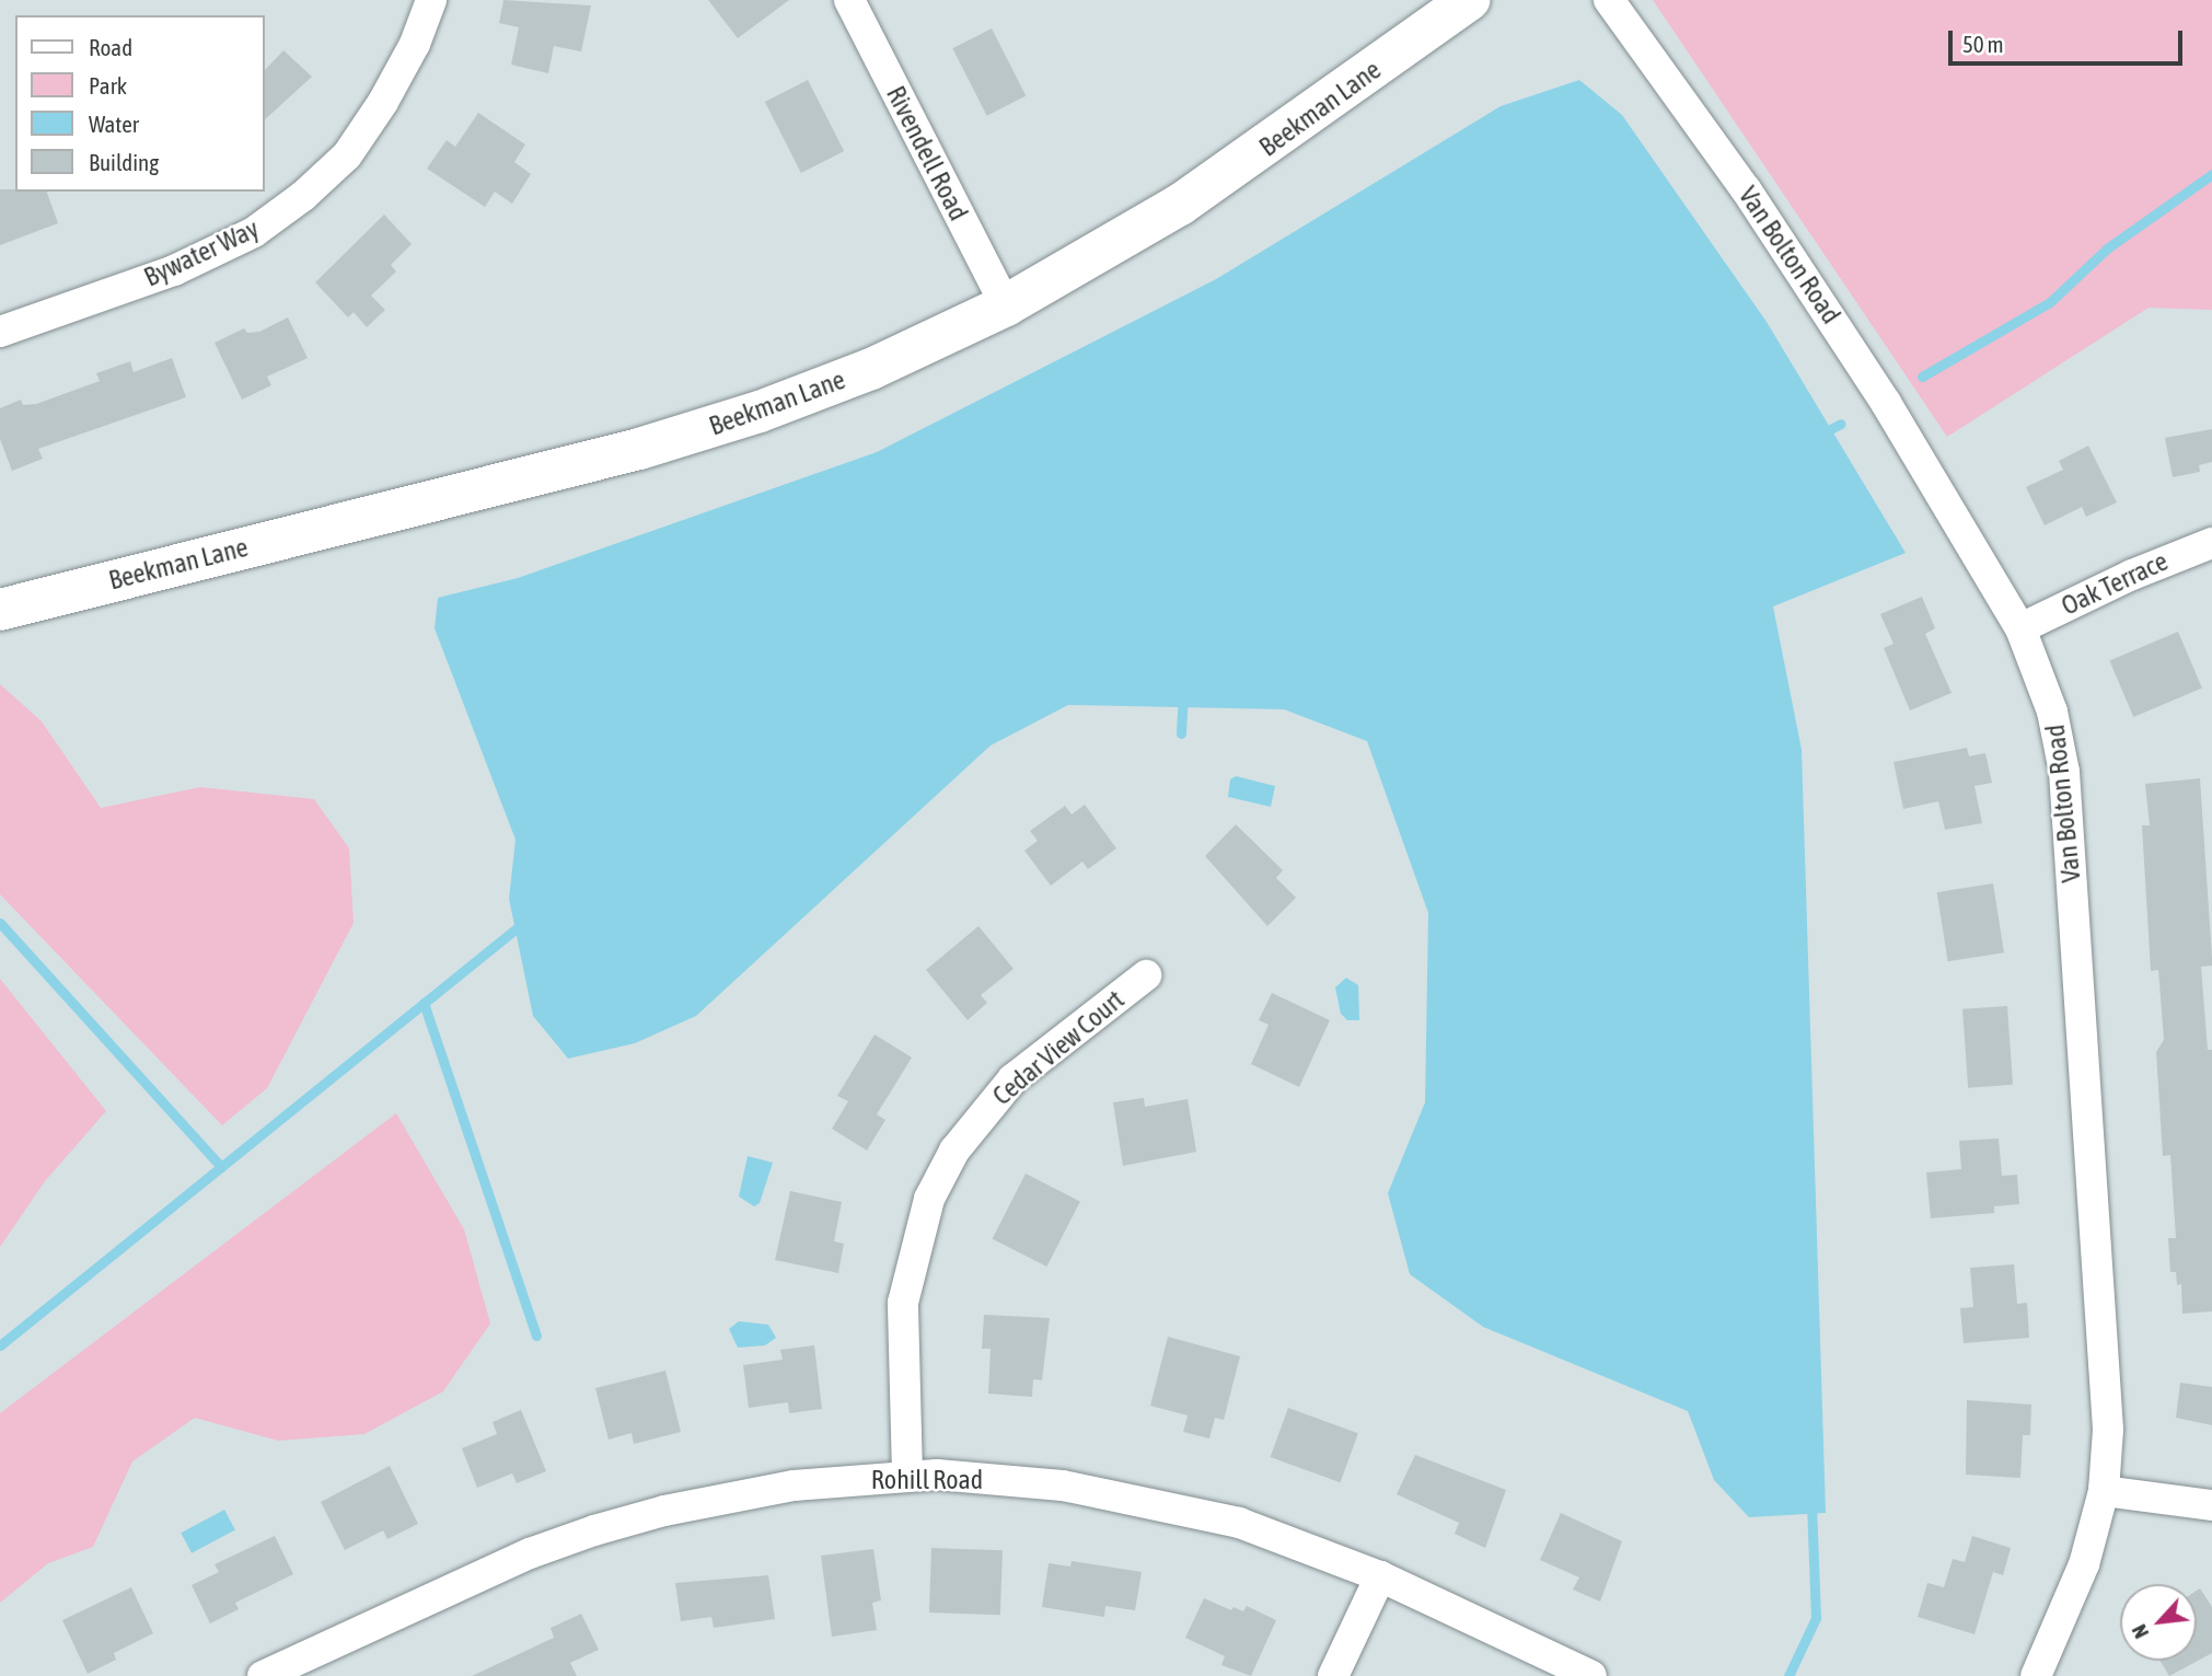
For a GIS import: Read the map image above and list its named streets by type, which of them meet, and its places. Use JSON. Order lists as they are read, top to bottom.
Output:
{
  "streets": {
    "street": [
      "Beekman Lane",
      "Rivendell Road",
      "Bywater Way",
      "Van Bolton Road",
      "Oak Terrace",
      "Cedar View Court",
      "Rohill Road"
    ]
  },
  "crossings": [
    ["Beekman Lane", "Rivendell Road"],
    ["Van Bolton Road", "Oak Terrace"],
    ["Cedar View Court", "Rohill Road"]
  ],
  "legend": [
    "Road",
    "Park",
    "Water",
    "Building"
  ],
  "scale_bar": "50 m",
  "north": "bottom left"
}
